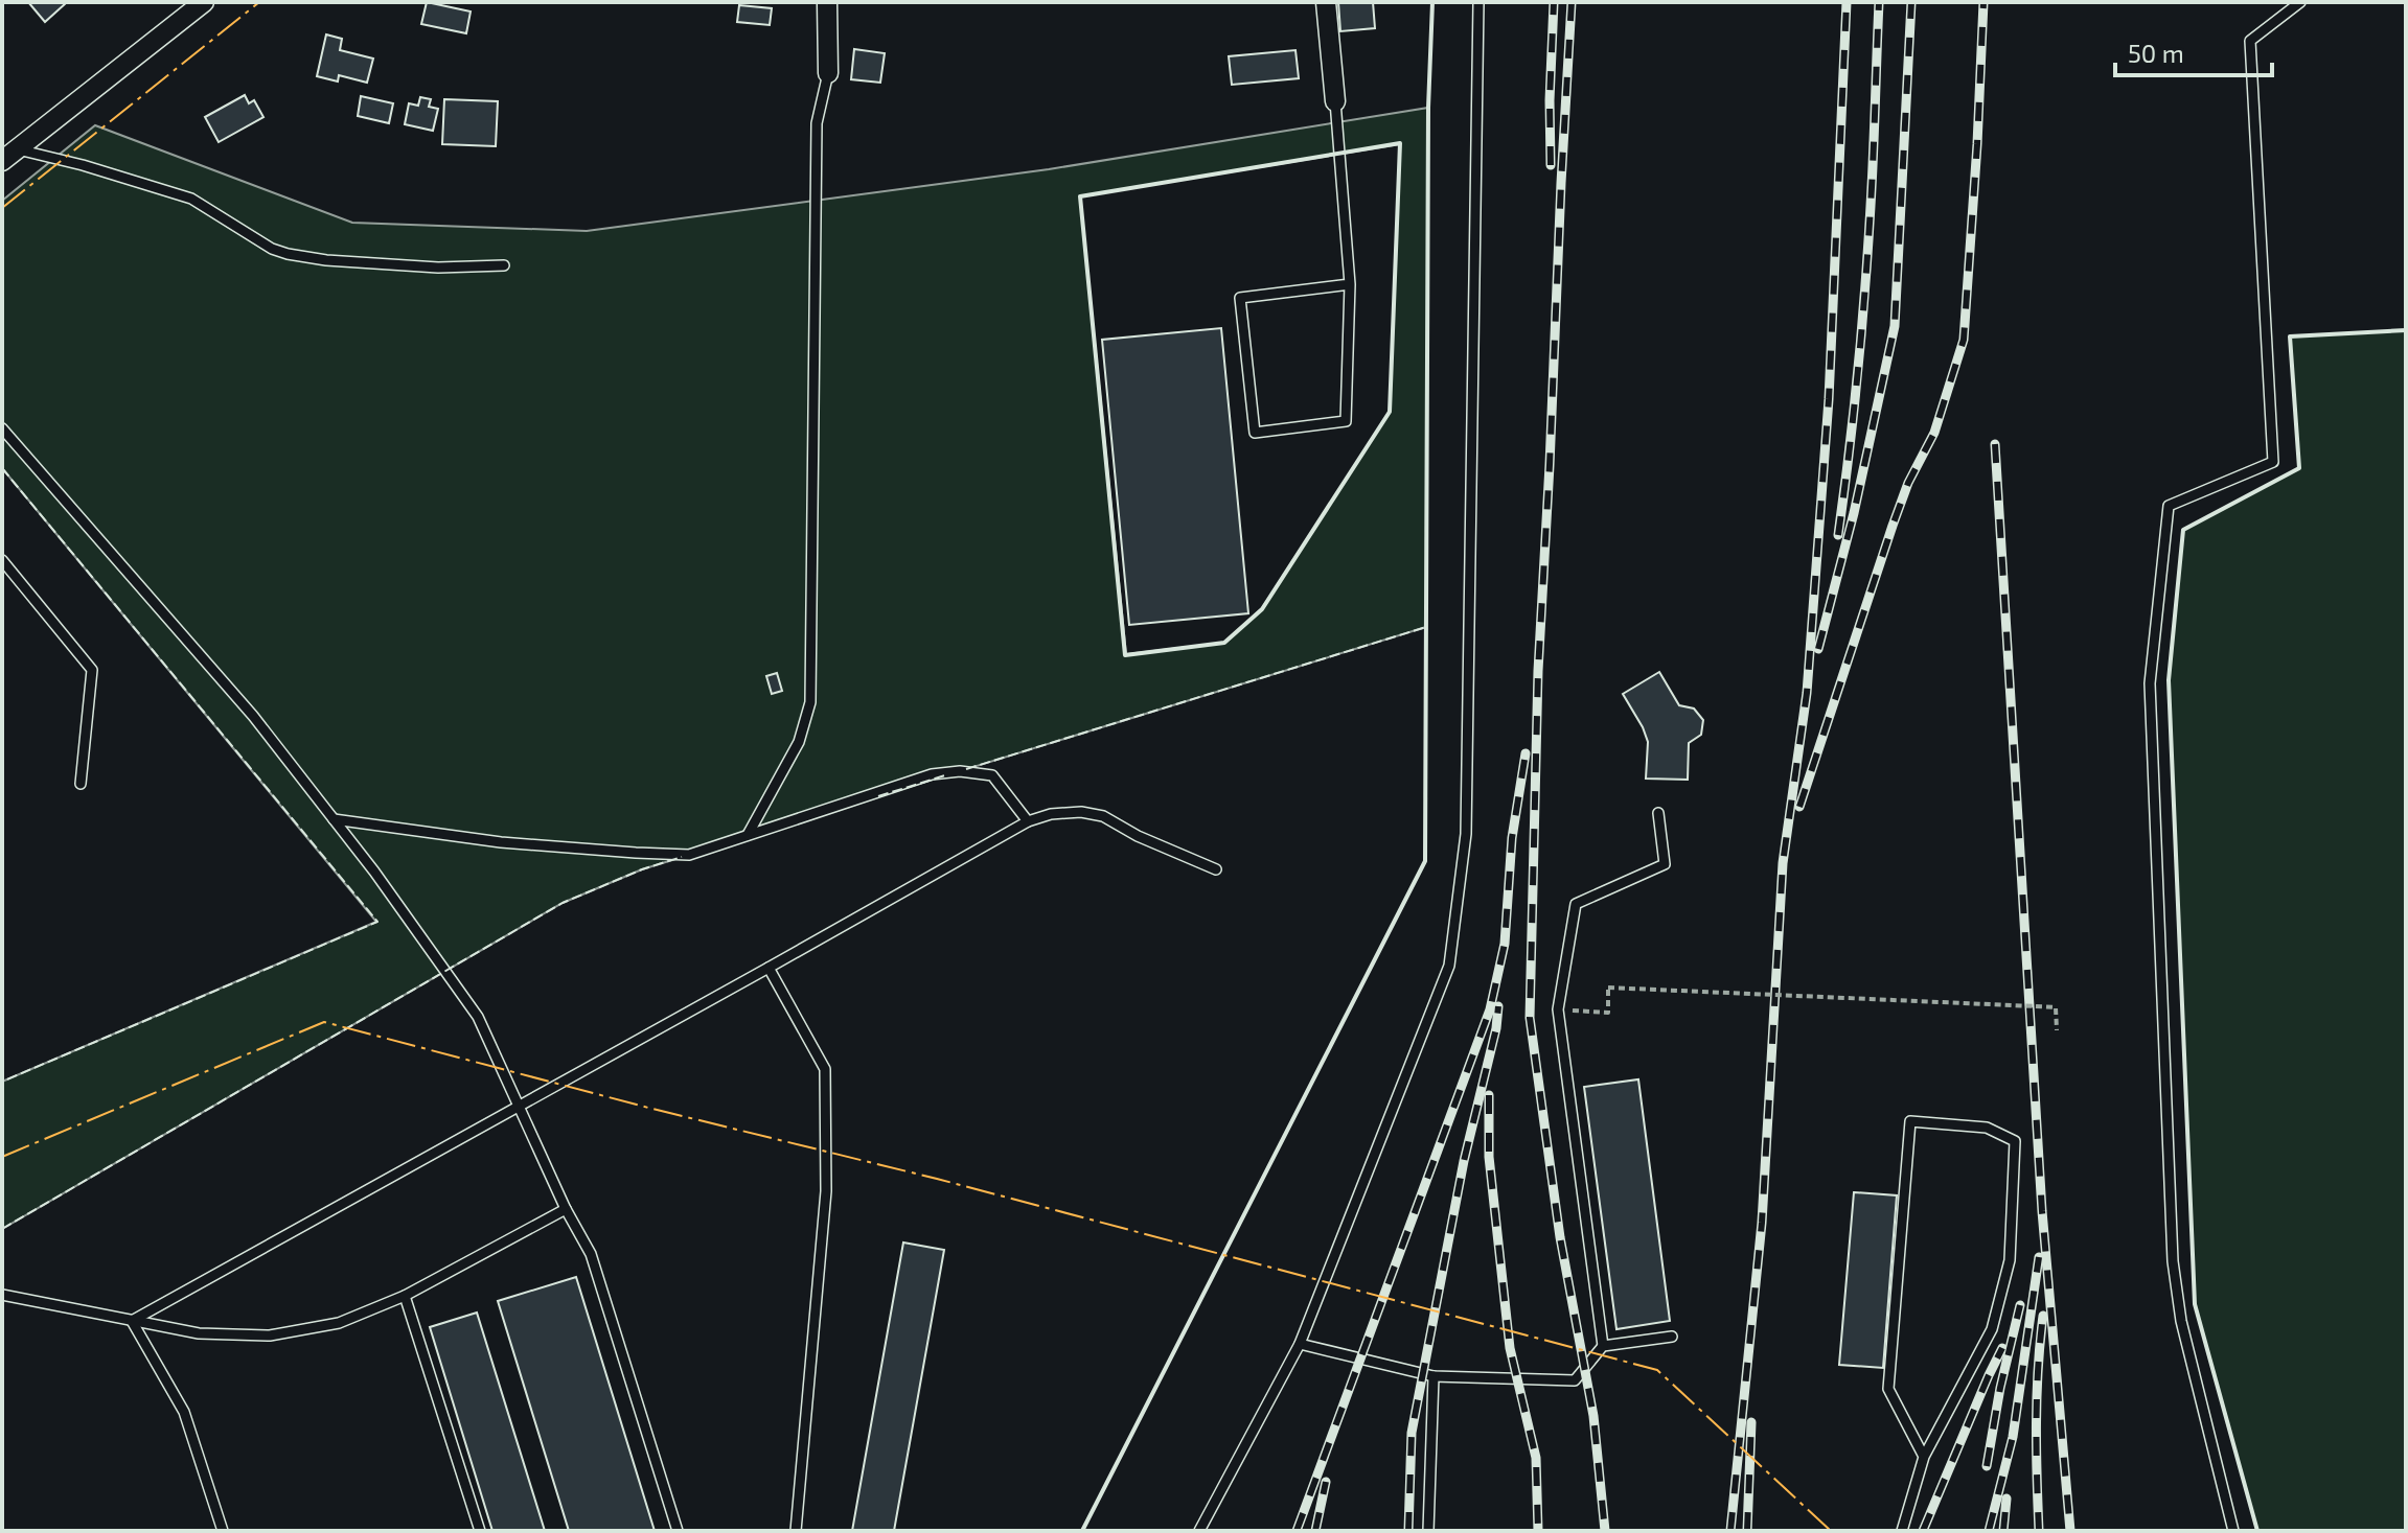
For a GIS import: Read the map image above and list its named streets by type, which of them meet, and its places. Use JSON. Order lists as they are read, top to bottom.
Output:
{
  "scale_bar": "50 m"
}
